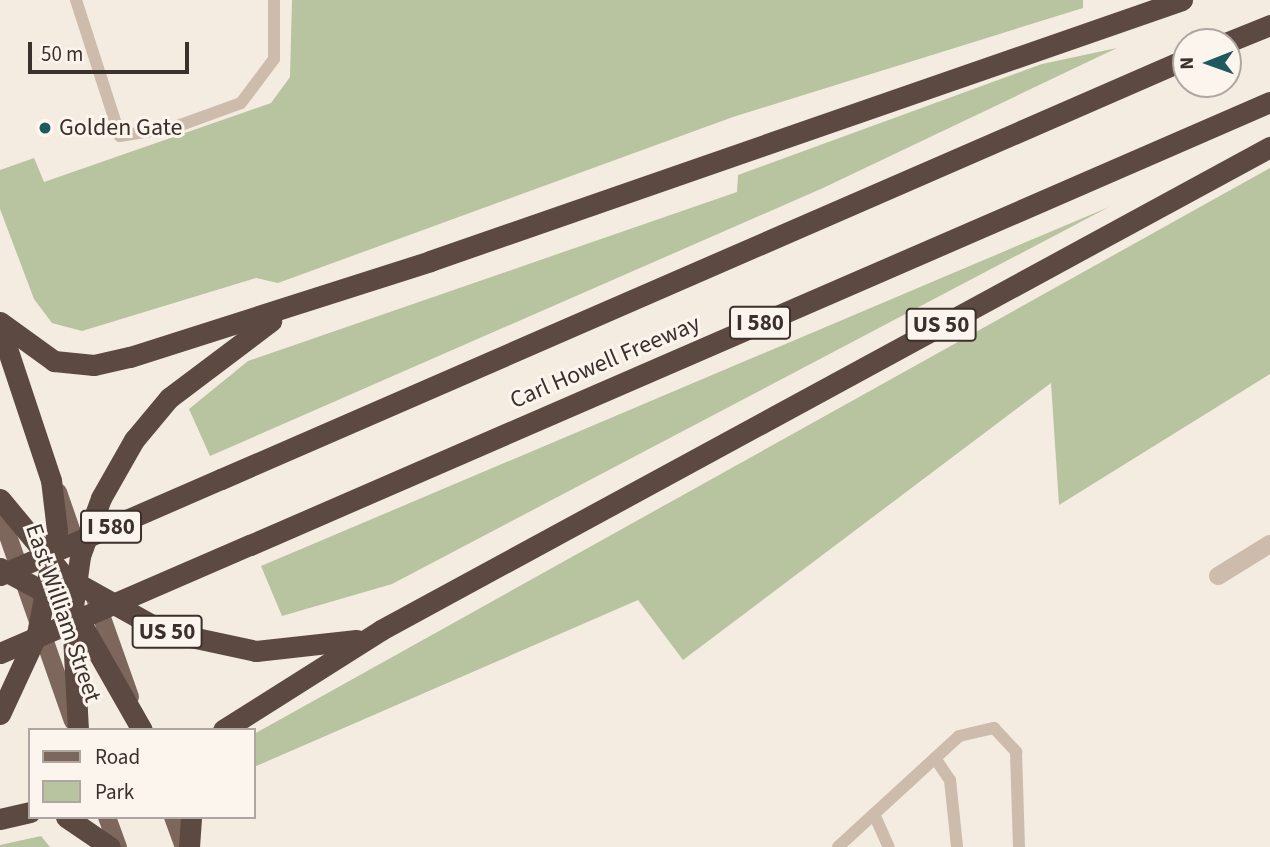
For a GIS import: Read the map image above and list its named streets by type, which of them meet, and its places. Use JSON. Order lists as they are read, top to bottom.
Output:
{
  "streets": {
    "highway": [
      "I 580",
      "US 50",
      "Carl Howell Freeway",
      "East William Street"
    ]
  },
  "crossings": [
    ["US 50", "East William Street"]
  ],
  "places": ["Golden Gate"],
  "legend": ["Road", "Park"],
  "scale_bar": "50 m",
  "north": "left"
}
